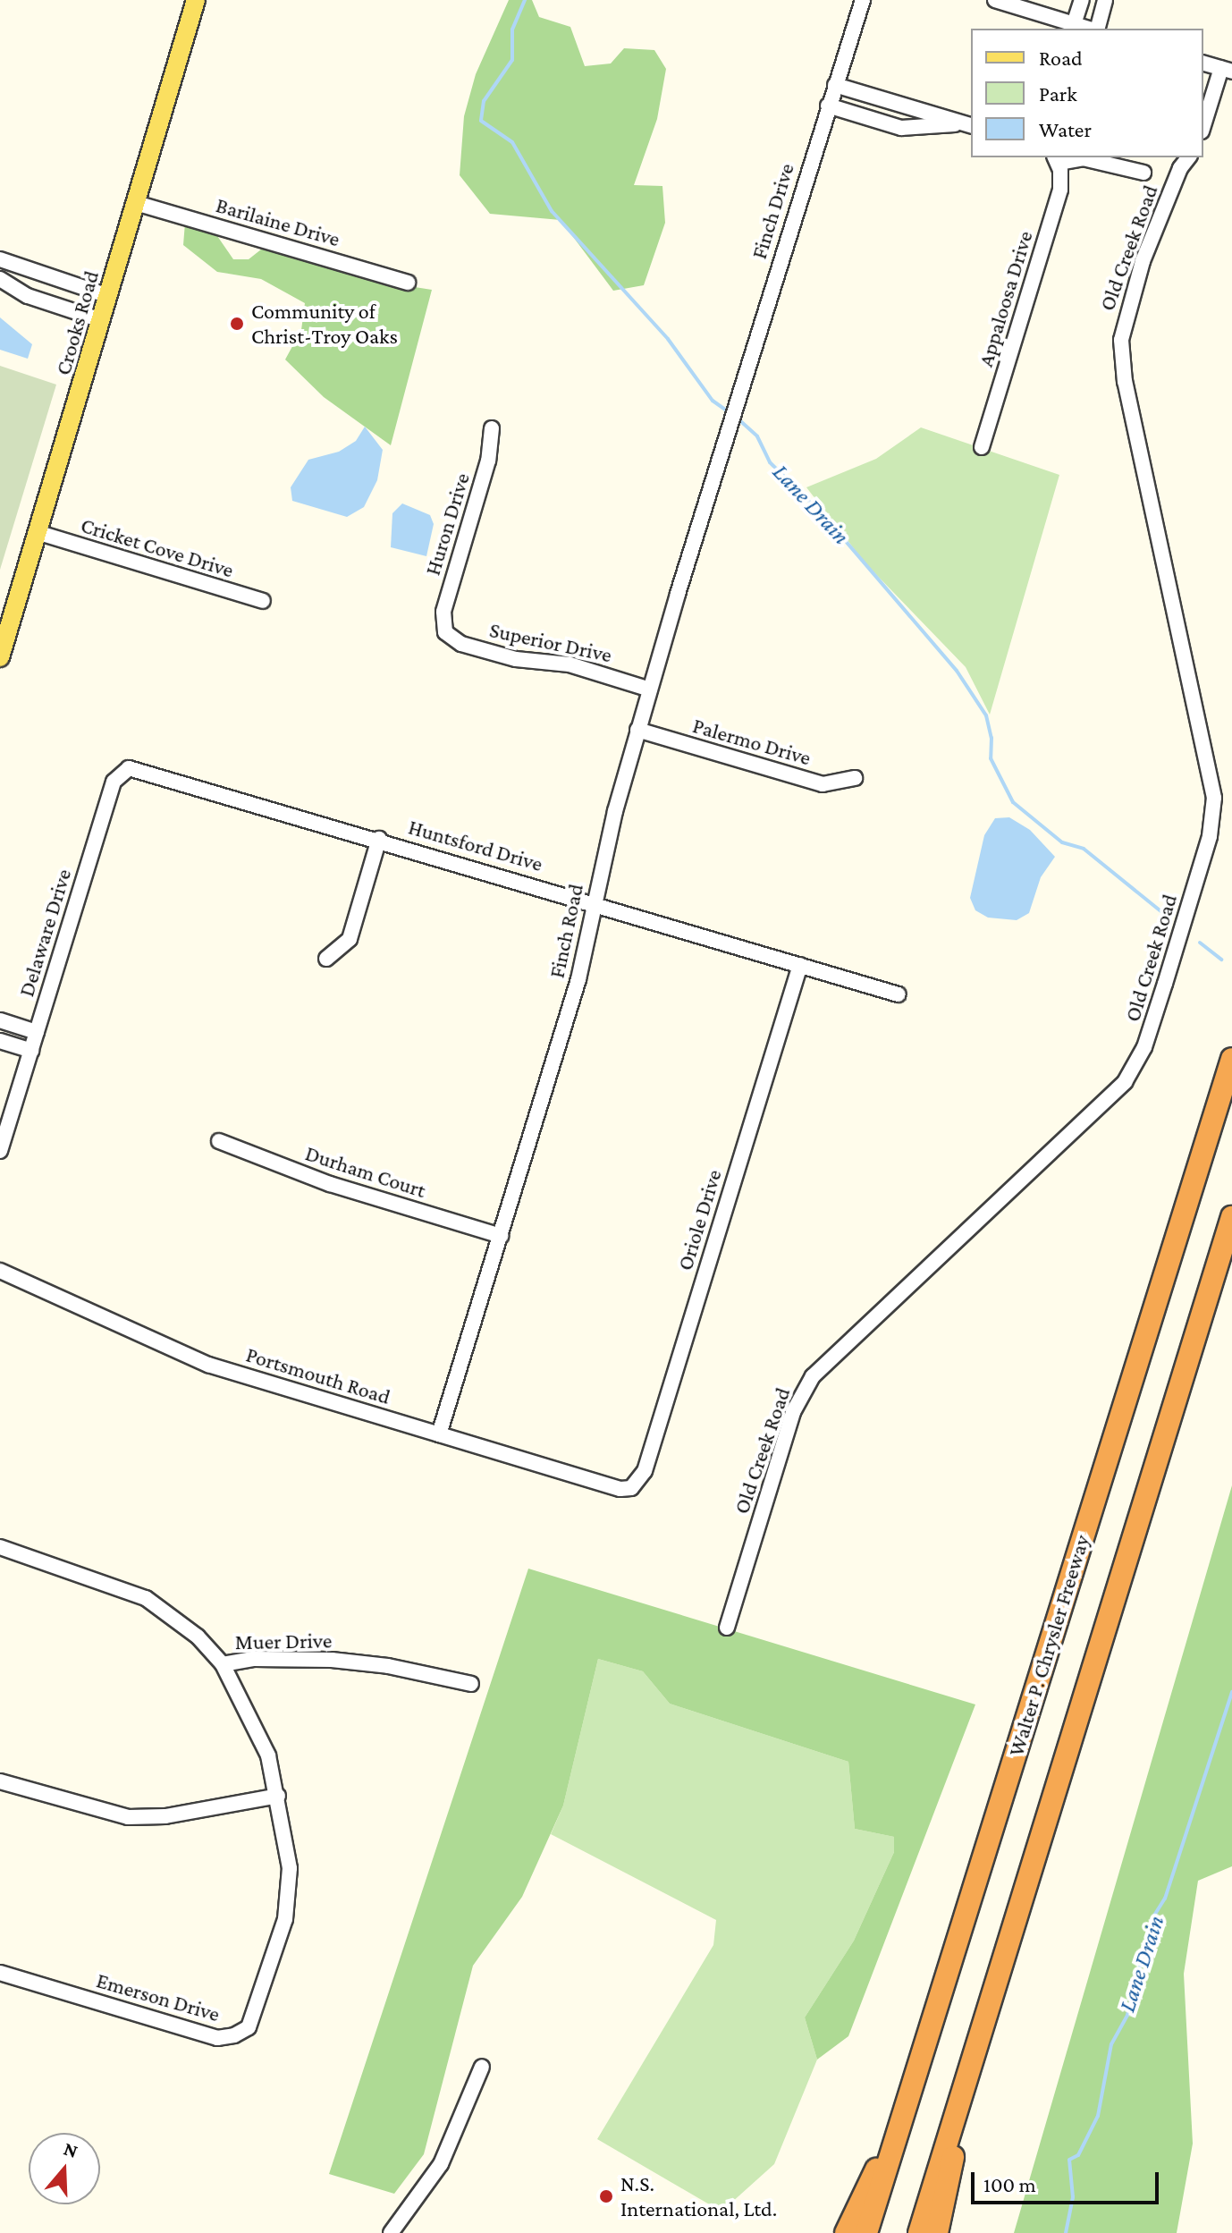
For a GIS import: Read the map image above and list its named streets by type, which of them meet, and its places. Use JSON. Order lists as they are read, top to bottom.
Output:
{
  "streets": {
    "highway": ["Walter P. Chrysler Freeway"],
    "main road": ["Crooks Road"],
    "street": [
      "Finch Drive",
      "Barilaine Drive",
      "Old Creek Road",
      "Appaloosa Drive",
      "Huron Drive",
      "Cricket Cove Drive",
      "Superior Drive",
      "Palermo Drive",
      "Huntsford Drive",
      "Finch Road",
      "Delaware Drive",
      "Durham Court",
      "Oriole Drive",
      "Portsmouth Road",
      "Muer Drive",
      "Emerson Drive"
    ]
  },
  "crossings": [
    ["Finch Drive", "Finch Road"],
    ["Barilaine Drive", "Crooks Road"],
    ["Crooks Road", "Cricket Cove Drive"],
    ["Huron Drive", "Superior Drive"],
    ["Superior Drive", "Finch Road"],
    ["Palermo Drive", "Finch Road"],
    ["Huntsford Drive", "Finch Road"],
    ["Huntsford Drive", "Delaware Drive"],
    ["Huntsford Drive", "Oriole Drive"],
    ["Finch Road", "Durham Court"],
    ["Finch Road", "Portsmouth Road"],
    ["Oriole Drive", "Portsmouth Road"],
    ["Muer Drive", "Emerson Drive"]
  ],
  "water": ["Lane Drain"],
  "places": ["Community of Christ-Troy Oaks", "N.S. International, Ltd."],
  "legend": ["Road", "Park", "Water"],
  "scale_bar": "100 m",
  "north": "top"
}
